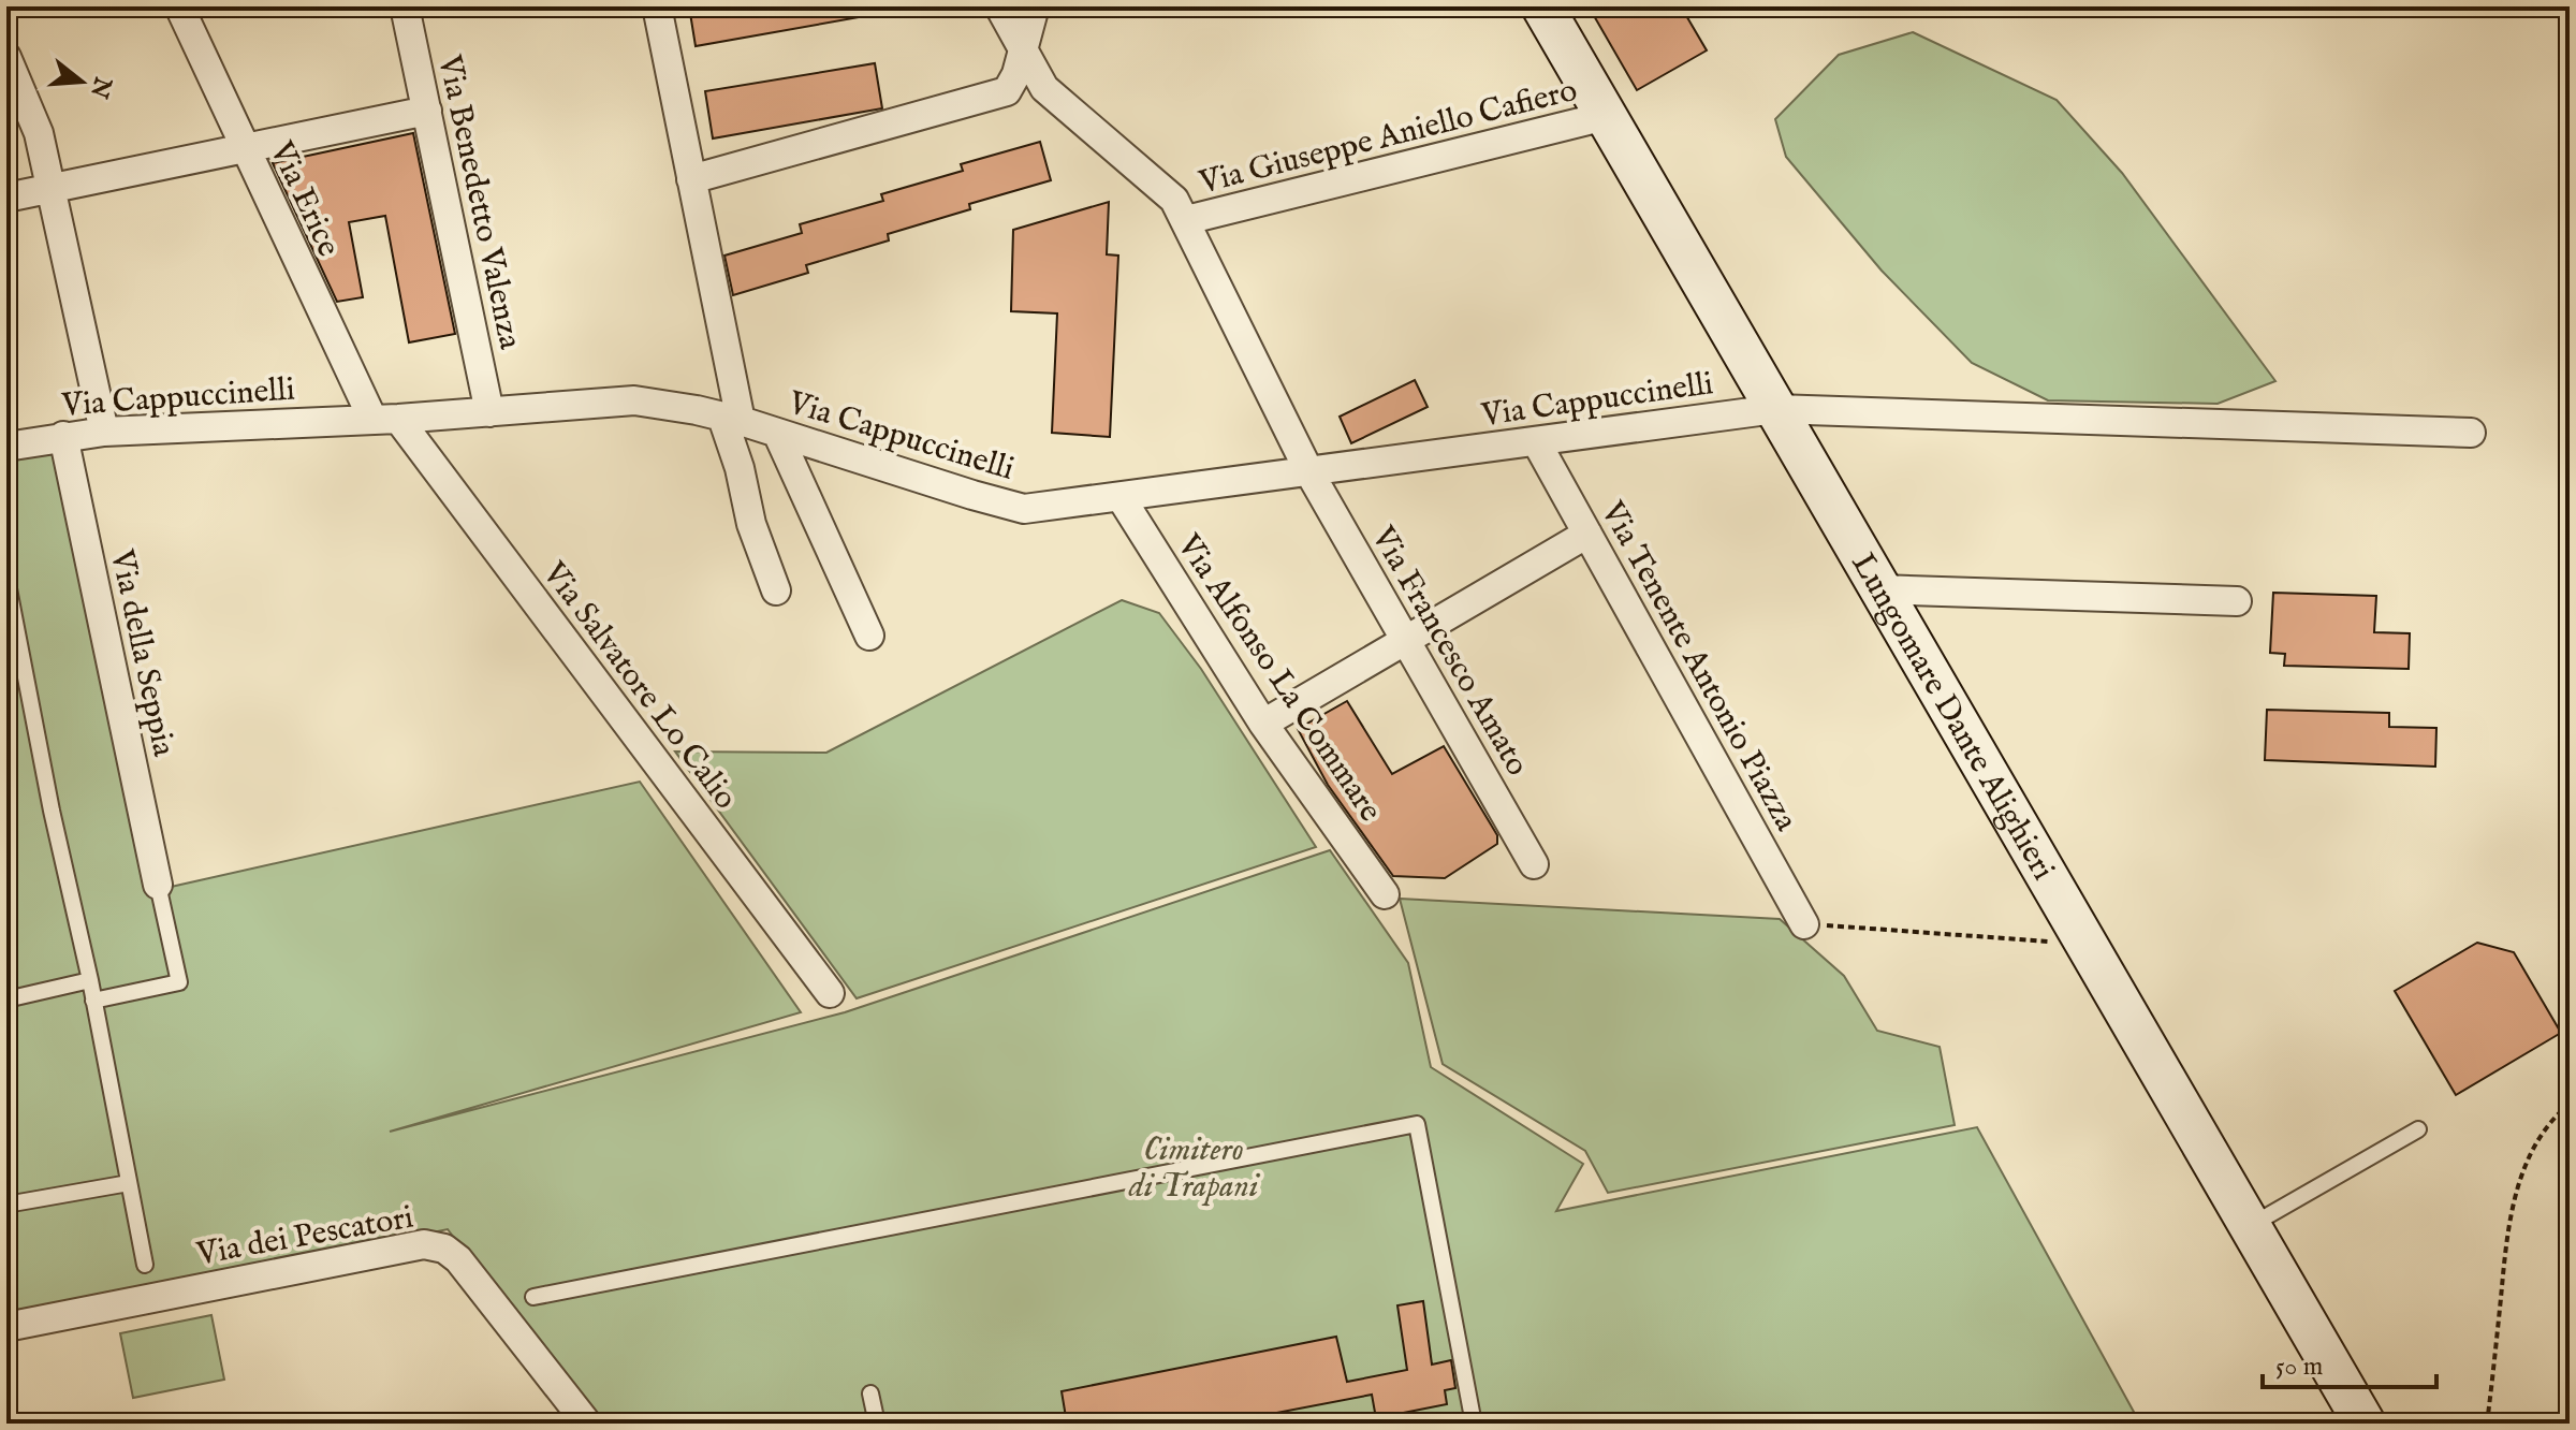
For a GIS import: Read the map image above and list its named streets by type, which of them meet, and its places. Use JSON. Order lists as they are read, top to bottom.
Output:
{
  "streets": {
    "main road": ["Lungomare Dante Alighieri"],
    "street": [
      "Via Giuseppe Aniello Cafiero",
      "Via Erice",
      "Via Benedetto Valenza",
      "Via Cappuccinelli",
      "Via Francesco Amato",
      "Via della Seppia",
      "Via Tenente Antonio Piazza",
      "Via Alfonso La Commare",
      "Via Salvatore Lo Calio",
      "Via dei Pescatori"
    ]
  },
  "crossings": [
    ["Via Giuseppe Aniello Cafiero", "Via Francesco Amato"],
    ["Via Giuseppe Aniello Cafiero", "Lungomare Dante Alighieri"],
    ["Via Erice", "Via Cappuccinelli"],
    ["Via Erice", "Via Salvatore Lo Calio"],
    ["Via Benedetto Valenza", "Via Cappuccinelli"],
    ["Via Cappuccinelli", "Via Francesco Amato"],
    ["Via Cappuccinelli", "Via della Seppia"],
    ["Via Cappuccinelli", "Via Tenente Antonio Piazza"],
    ["Via Cappuccinelli", "Via Alfonso La Commare"],
    ["Via Cappuccinelli", "Via Salvatore Lo Calio"],
    ["Via Cappuccinelli", "Lungomare Dante Alighieri"]
  ],
  "parks": ["Cimitero di Trapani"],
  "scale_bar": "50 m",
  "north": "right"
}
